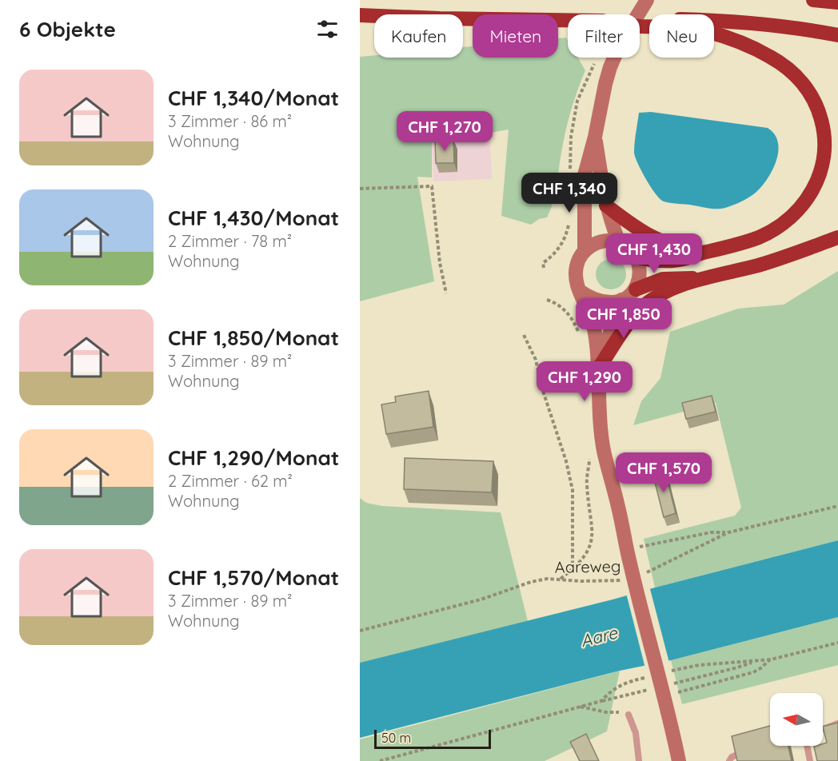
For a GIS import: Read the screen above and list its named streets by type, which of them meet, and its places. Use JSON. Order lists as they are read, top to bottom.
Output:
{
  "streets": {
    "path": ["Aareweg"]
  },
  "water": ["Aare"],
  "scale_bar": "50 m",
  "north": "left",
  "page": {
    "heading": "6 Objekte",
    "chip": [
      "Kaufen",
      "Mieten",
      "Filter",
      "Neu"
    ],
    "list": [
      {
        "name": "CHF 1,340/Monat",
        "note": "3 Zimmer · 86 m² · Wohnung"
      },
      {
        "name": "CHF 1,430/Monat",
        "note": "2 Zimmer · 78 m² · Wohnung"
      },
      {
        "name": "CHF 1,850/Monat",
        "note": "3 Zimmer · 89 m² · Wohnung"
      },
      {
        "name": "CHF 1,290/Monat",
        "note": "2 Zimmer · 62 m² · Wohnung"
      },
      {
        "name": "CHF 1,570/Monat",
        "note": "3 Zimmer · 89 m² · Wohnung"
      }
    ],
    "price": [
      "CHF 1,270",
      "CHF 1,340",
      "CHF 1,430",
      "CHF 1,850",
      "CHF 1,290",
      "CHF 1,570"
    ],
    "scale": "50 m"
  }
}
